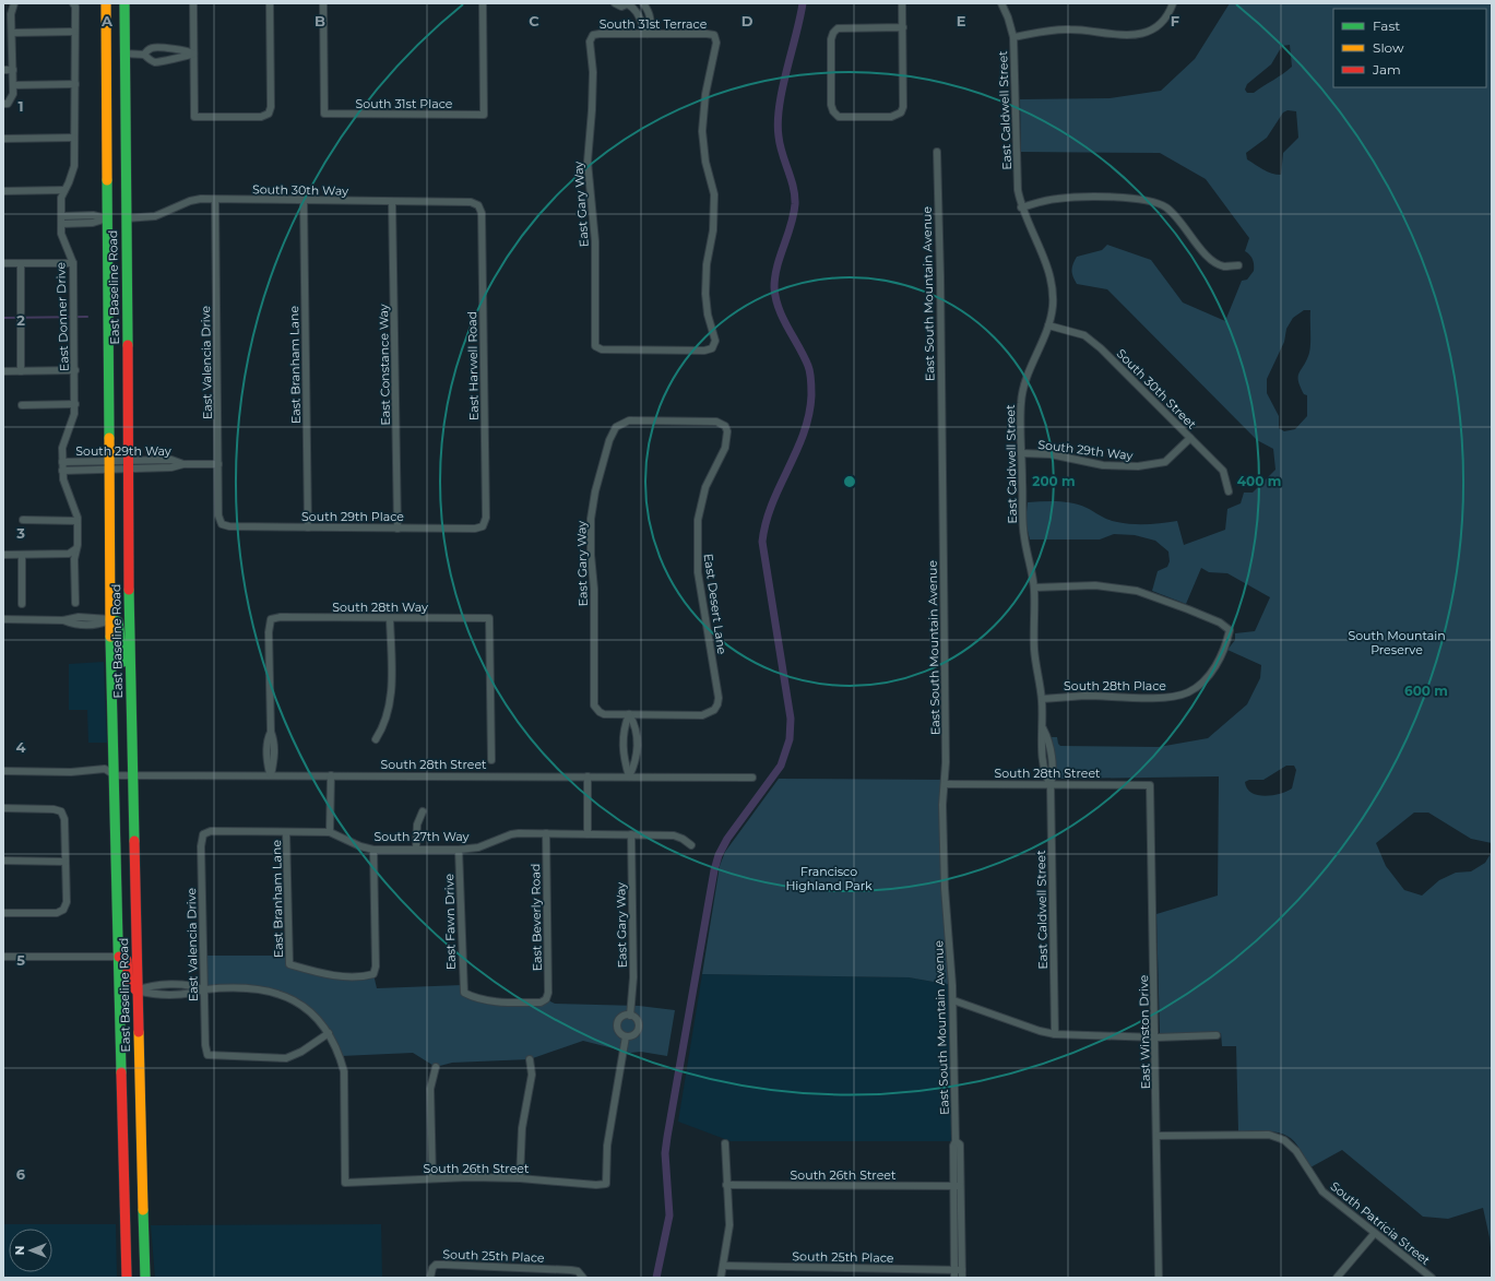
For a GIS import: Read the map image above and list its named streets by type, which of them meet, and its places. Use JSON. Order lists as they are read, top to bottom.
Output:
{
  "streets": {
    "main road": ["East Baseline Road"],
    "street": [
      "South 31st Terrace",
      "South 31st Place",
      "East Caldwell Street",
      "South 30th Way",
      "East Gary Way",
      "East South Mountain Avenue",
      "East Donner Drive",
      "East Valencia Drive",
      "East Branham Lane",
      "East Constance Way",
      "East Harwell Road",
      "South 30th Street",
      "South 29th Way",
      "South 29th Place",
      "East Desert Lane",
      "South 28th Way",
      "South 28th Place",
      "South 28th Street",
      "South 27th Way",
      "East Beverly Road",
      "East Fawn Drive",
      "East Winston Drive",
      "South 26th Street",
      "South Patricia Street",
      "South 25th Place"
    ]
  },
  "crossings": [
    ["South 31st Terrace", "East Gary Way"],
    ["East Caldwell Street", "South 30th Street"],
    ["East Caldwell Street", "South 29th Way"],
    ["East Caldwell Street", "South 28th Place"],
    ["East Caldwell Street", "South 28th Street"],
    ["South 30th Way", "East Baseline Road"],
    ["South 30th Way", "East Valencia Drive"],
    ["South 30th Way", "East Branham Lane"],
    ["South 30th Way", "East Constance Way"],
    ["South 30th Way", "East Harwell Road"],
    ["East Gary Way", "East Desert Lane"],
    ["East Gary Way", "South 27th Way"],
    ["East Gary Way", "South 26th Street"],
    ["East Baseline Road", "South 29th Way"],
    ["East Baseline Road", "South 28th Street"],
    ["East South Mountain Avenue", "South 28th Street"],
    ["East South Mountain Avenue", "South 26th Street"],
    ["East South Mountain Avenue", "South 25th Place"],
    ["East Donner Drive", "South 29th Way"],
    ["East Valencia Drive", "South 29th Way"],
    ["East Valencia Drive", "South 29th Place"],
    ["East Valencia Drive", "South 27th Way"],
    ["East Valencia Drive", "South 26th Street"],
    ["East Branham Lane", "South 29th Place"],
    ["East Branham Lane", "South 27th Way"],
    ["East Constance Way", "South 29th Place"],
    ["East Harwell Road", "South 29th Place"],
    ["South 30th Street", "South 29th Way"],
    ["South 28th Way", "South 28th Street"],
    ["South 28th Street", "East Winston Drive"],
    ["South 27th Way", "East Beverly Road"],
    ["South 27th Way", "East Fawn Drive"],
    ["East Beverly Road", "East Fawn Drive"],
    ["East Winston Drive", "South Patricia Street"]
  ],
  "parks": ["South Mountain Preserve", "Francisco Highland Park"],
  "legend": ["Fast", "Slow", "Jam"],
  "north": "left",
  "grid": {
    "columns": [
      "A",
      "B",
      "C",
      "D",
      "E",
      "F"
    ],
    "rows": [
      "1",
      "2",
      "3",
      "4",
      "5",
      "6"
    ]
  },
  "rings": ["200 m", "400 m", "600 m"]
}
